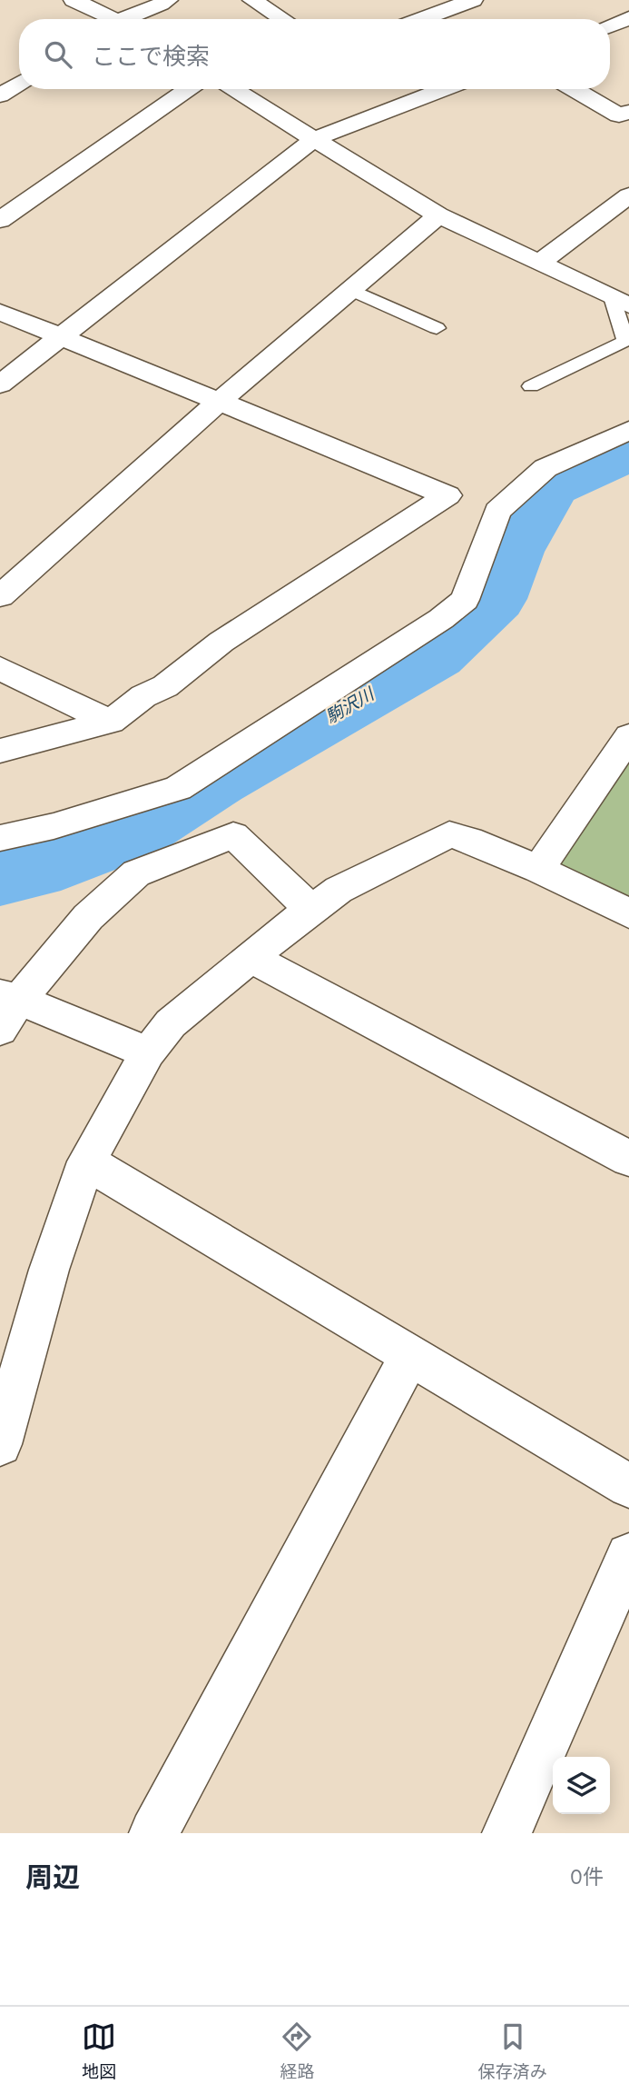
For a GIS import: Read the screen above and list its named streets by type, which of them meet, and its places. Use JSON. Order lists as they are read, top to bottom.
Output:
{
  "water": ["駒沢川"],
  "page": {
    "search": "ここで検索",
    "heading": ["周辺", "0件"],
    "nav": ["地図", "経路", "保存済み"]
  }
}
